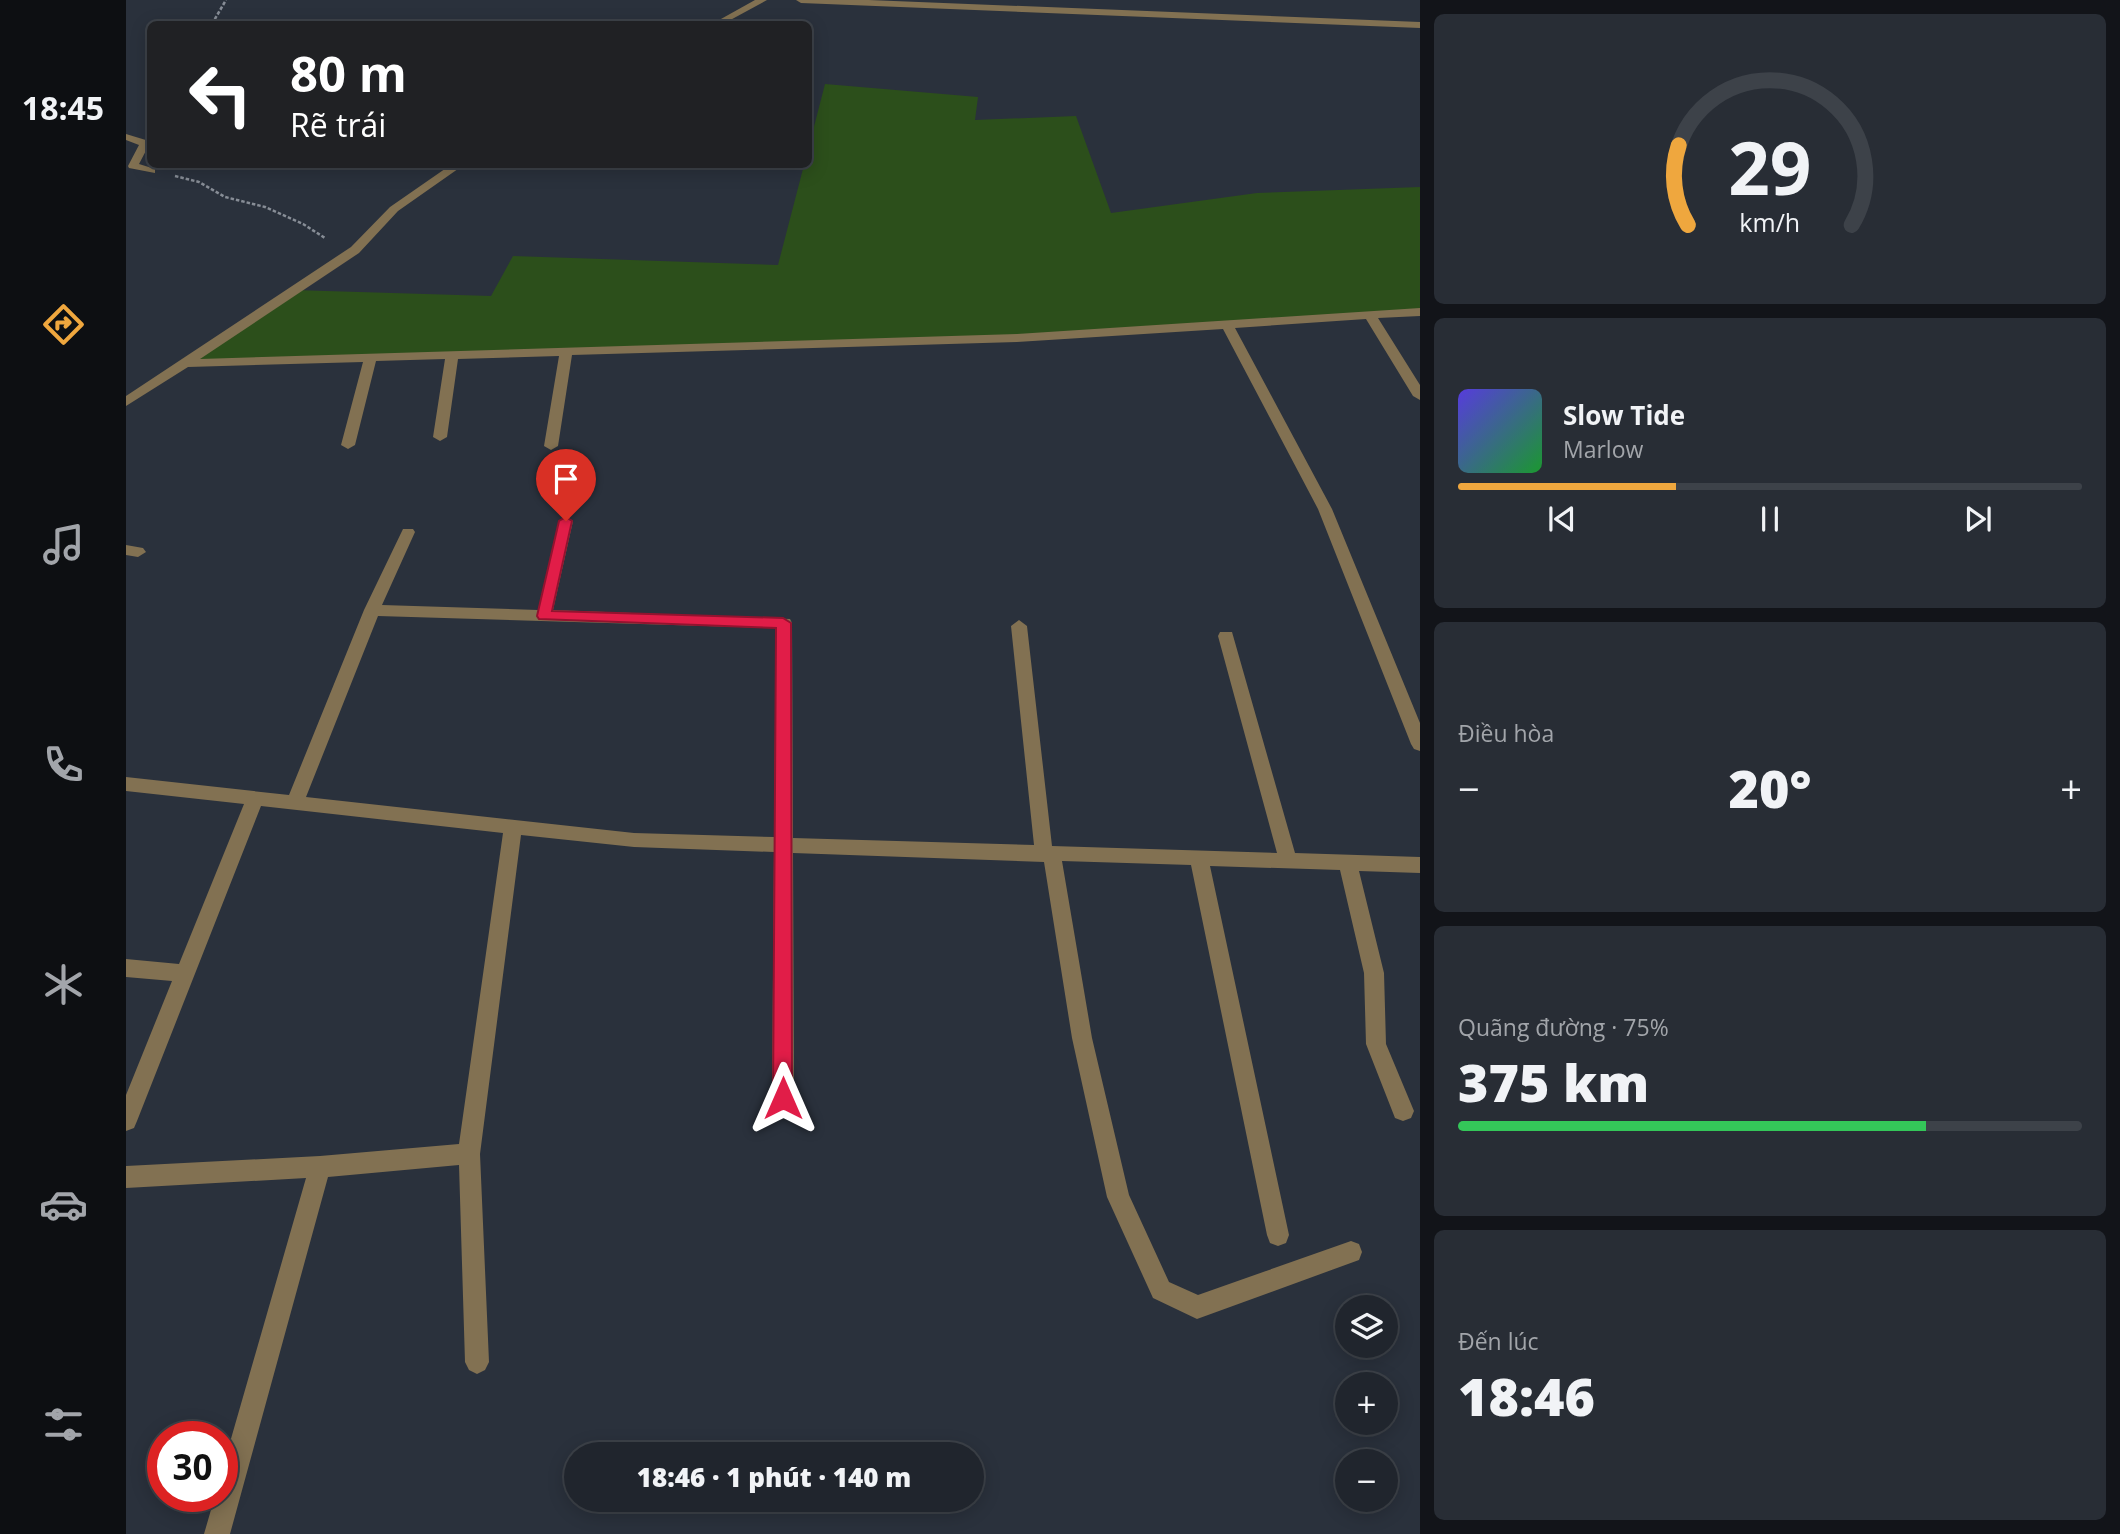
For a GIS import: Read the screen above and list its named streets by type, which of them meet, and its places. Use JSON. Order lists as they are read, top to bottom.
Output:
{
  "page": {
    "tabs": "18:45",
    "turn": ["80 m", "Rẽ trái"],
    "song": ["Slow Tide", "Marlow"],
    "tile": [
      "Điều hòa",
      ["Quãng đường · 75%", "375 km"],
      ["Đến lúc", "18:46"]
    ],
    "heat": ["−", "20°", "+"],
    "map_buttons": ["+", "−"],
    "limit": "30",
    "trip": "18:46 · 1 phút · 140 m",
    "gauge": ["29", "km/h"]
  }
}
